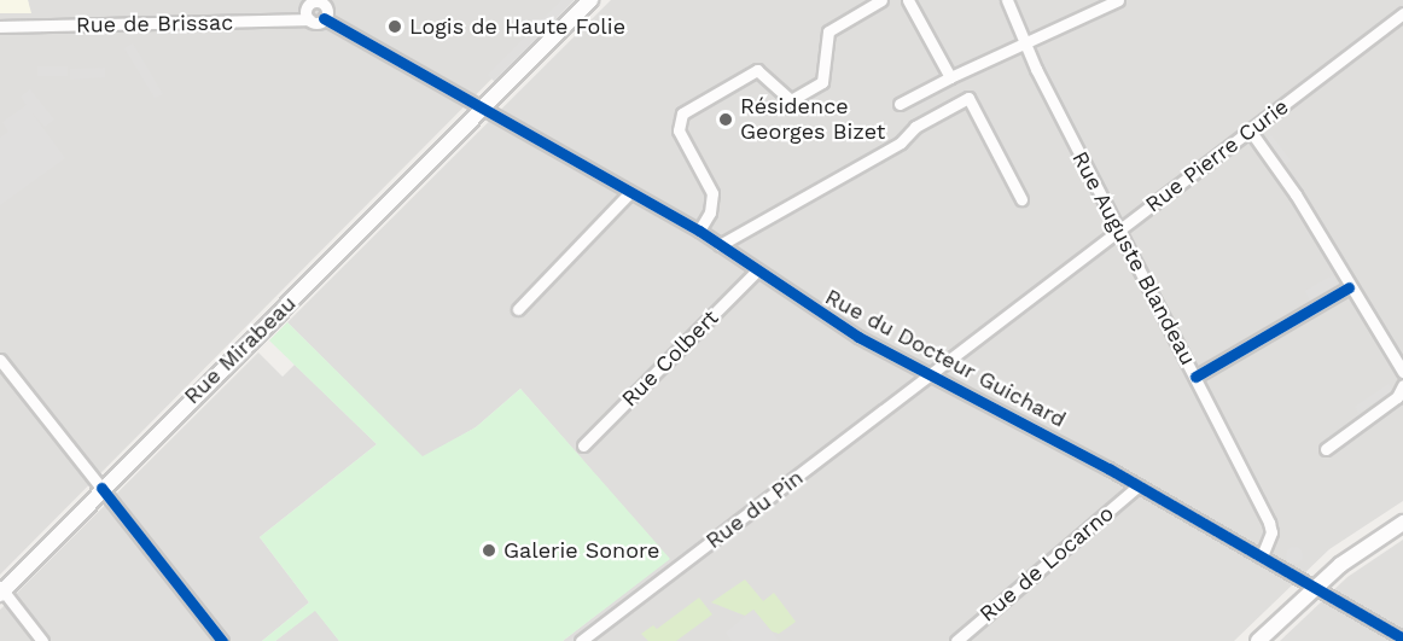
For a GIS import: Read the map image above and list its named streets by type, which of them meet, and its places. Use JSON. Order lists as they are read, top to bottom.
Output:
{
  "streets": {
    "street": [
      "Rue de Brissac",
      "Rue Pierre Curie",
      "Rue Auguste Blandeau",
      "Rue Mirabeau",
      "Rue Colbert",
      "Rue du Docteur Guichard",
      "Rue du Pin",
      "Rue de Locarno"
    ]
  },
  "crossings": [
    ["Rue de Brissac", "Rue du Docteur Guichard"],
    ["Rue Pierre Curie", "Rue Auguste Blandeau"],
    ["Rue Pierre Curie", "Rue du Docteur Guichard"],
    ["Rue Pierre Curie", "Rue du Pin"],
    ["Rue Auguste Blandeau", "Rue du Docteur Guichard"],
    ["Rue Mirabeau", "Rue du Docteur Guichard"],
    ["Rue Colbert", "Rue du Docteur Guichard"],
    ["Rue du Docteur Guichard", "Rue du Pin"],
    ["Rue du Docteur Guichard", "Rue de Locarno"]
  ],
  "places": ["Logis de Haute Folie", "Résidence Georges Bizet", "Galerie Sonore"]
}
